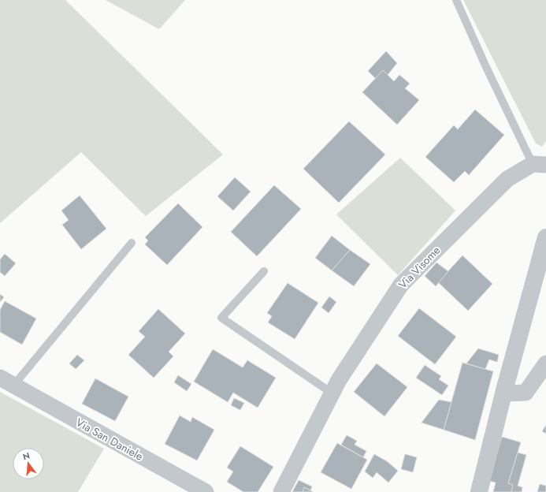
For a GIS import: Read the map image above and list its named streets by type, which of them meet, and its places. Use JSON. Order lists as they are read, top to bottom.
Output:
{
  "streets": {
    "street": ["Via Visome", "Via San Daniele"]
  },
  "north": "top"
}
